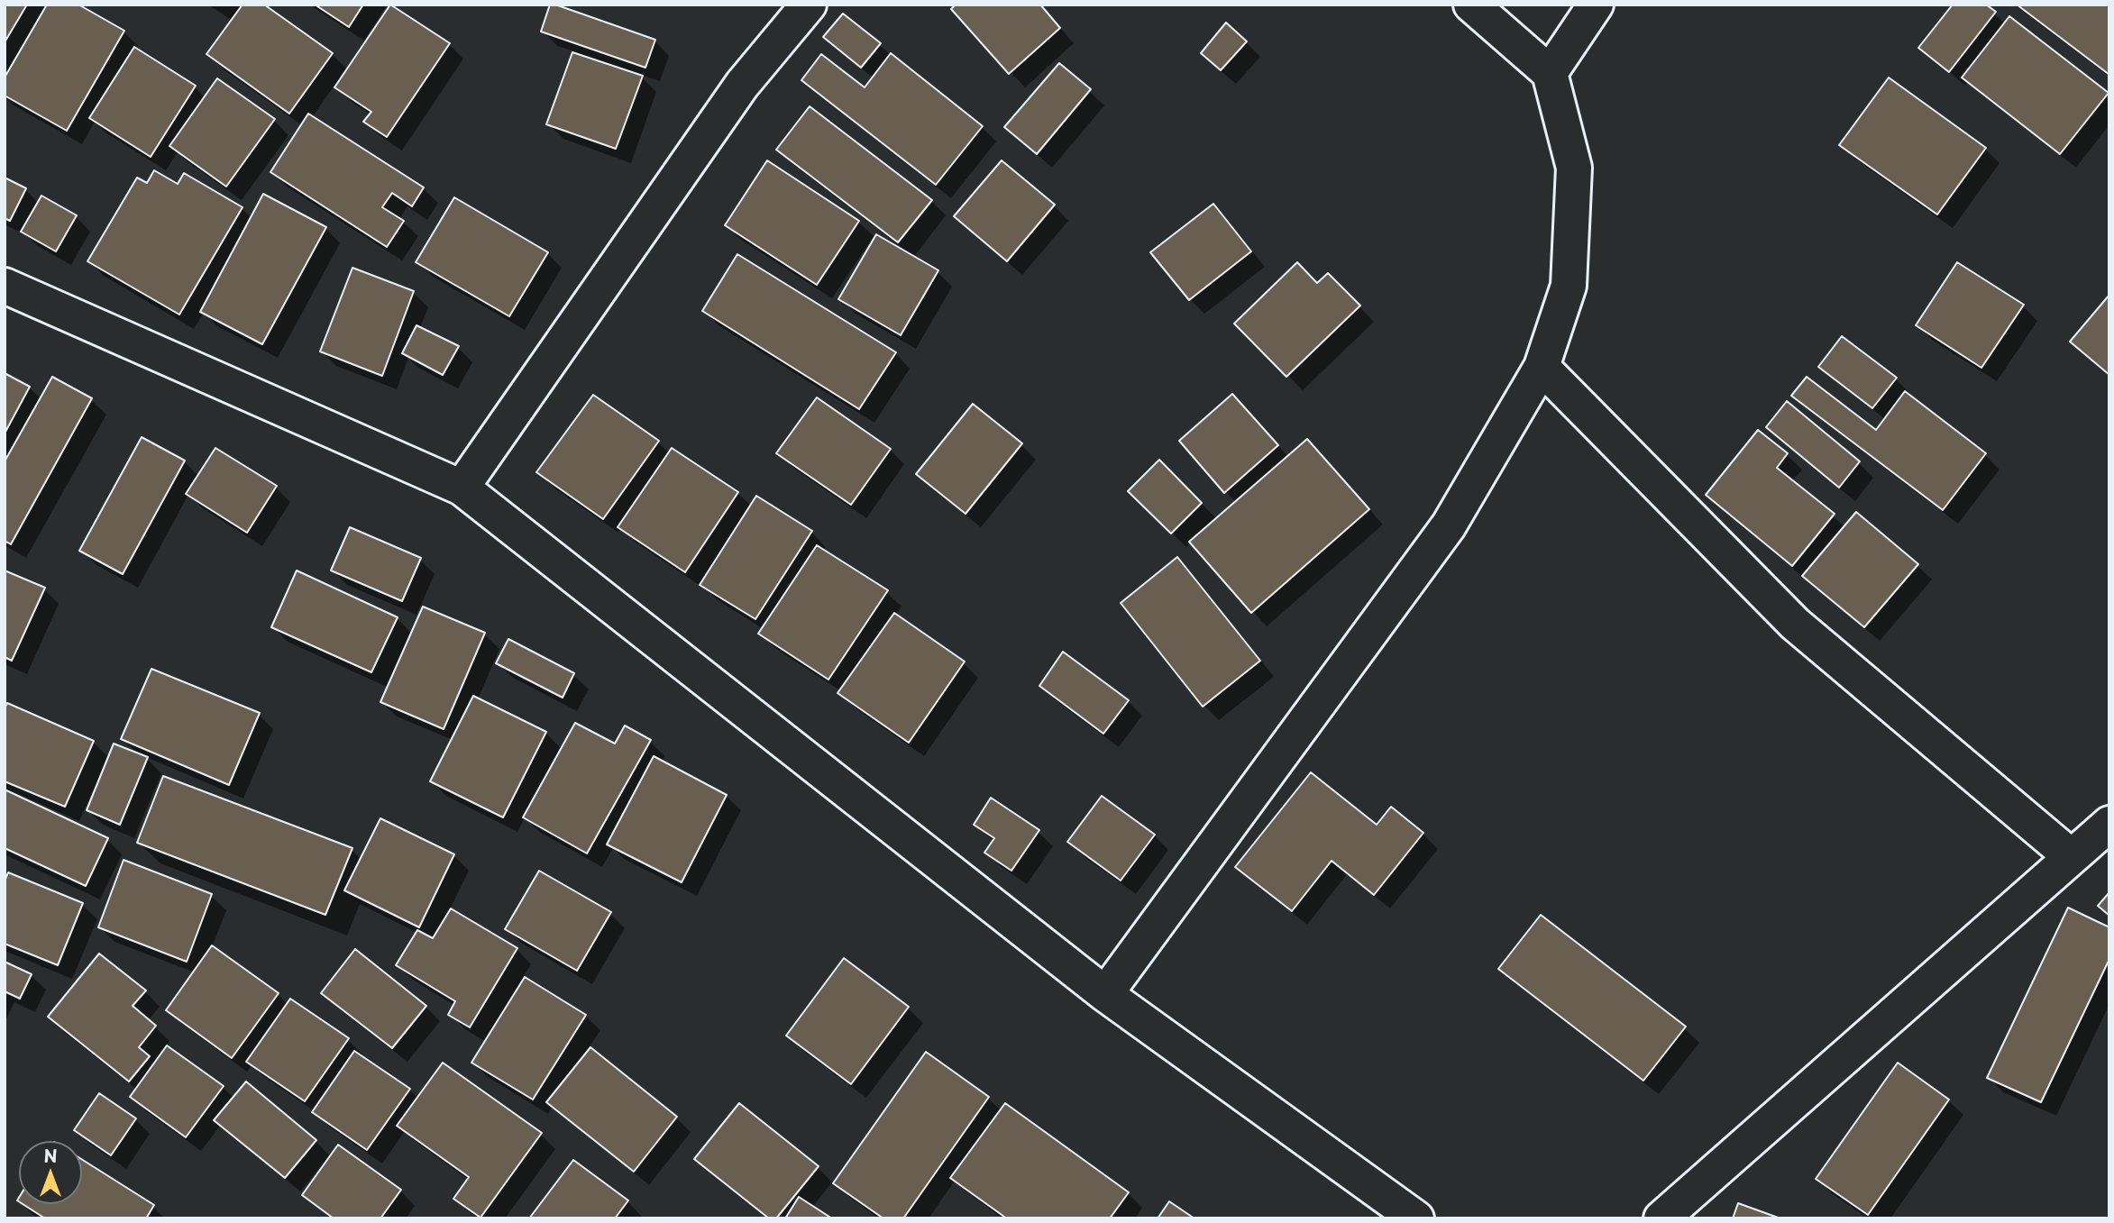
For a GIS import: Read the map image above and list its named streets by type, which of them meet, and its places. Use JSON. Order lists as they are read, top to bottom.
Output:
{
  "north": "top"
}
